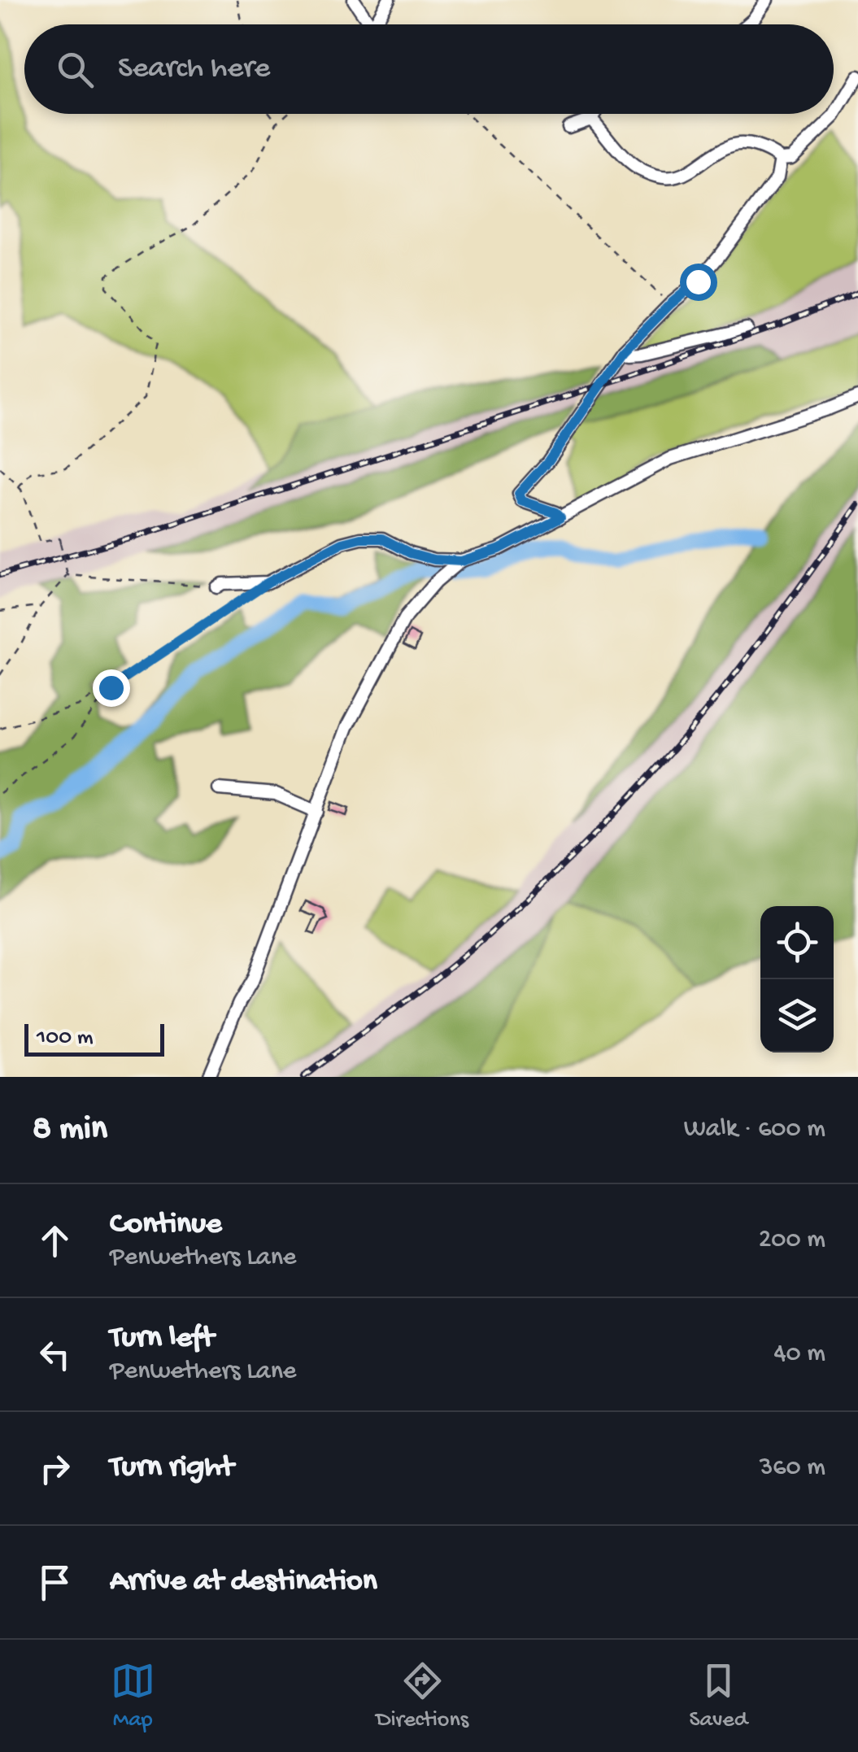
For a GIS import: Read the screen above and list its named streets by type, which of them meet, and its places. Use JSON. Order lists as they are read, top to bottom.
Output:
{
  "scale_bar": "100 m",
  "page": {
    "search": "Search here",
    "scale": "100 m",
    "heading": ["8 min", "Walk · 600 m"],
    "list": [
      ["Continue", "Penwethers Lane", "200 m"],
      ["Turn left", "Penwethers Lane", "40 m"],
      ["Turn right", "360 m"],
      "Arrive at destination"
    ],
    "nav": ["Map", "Directions", "Saved"]
  }
}
